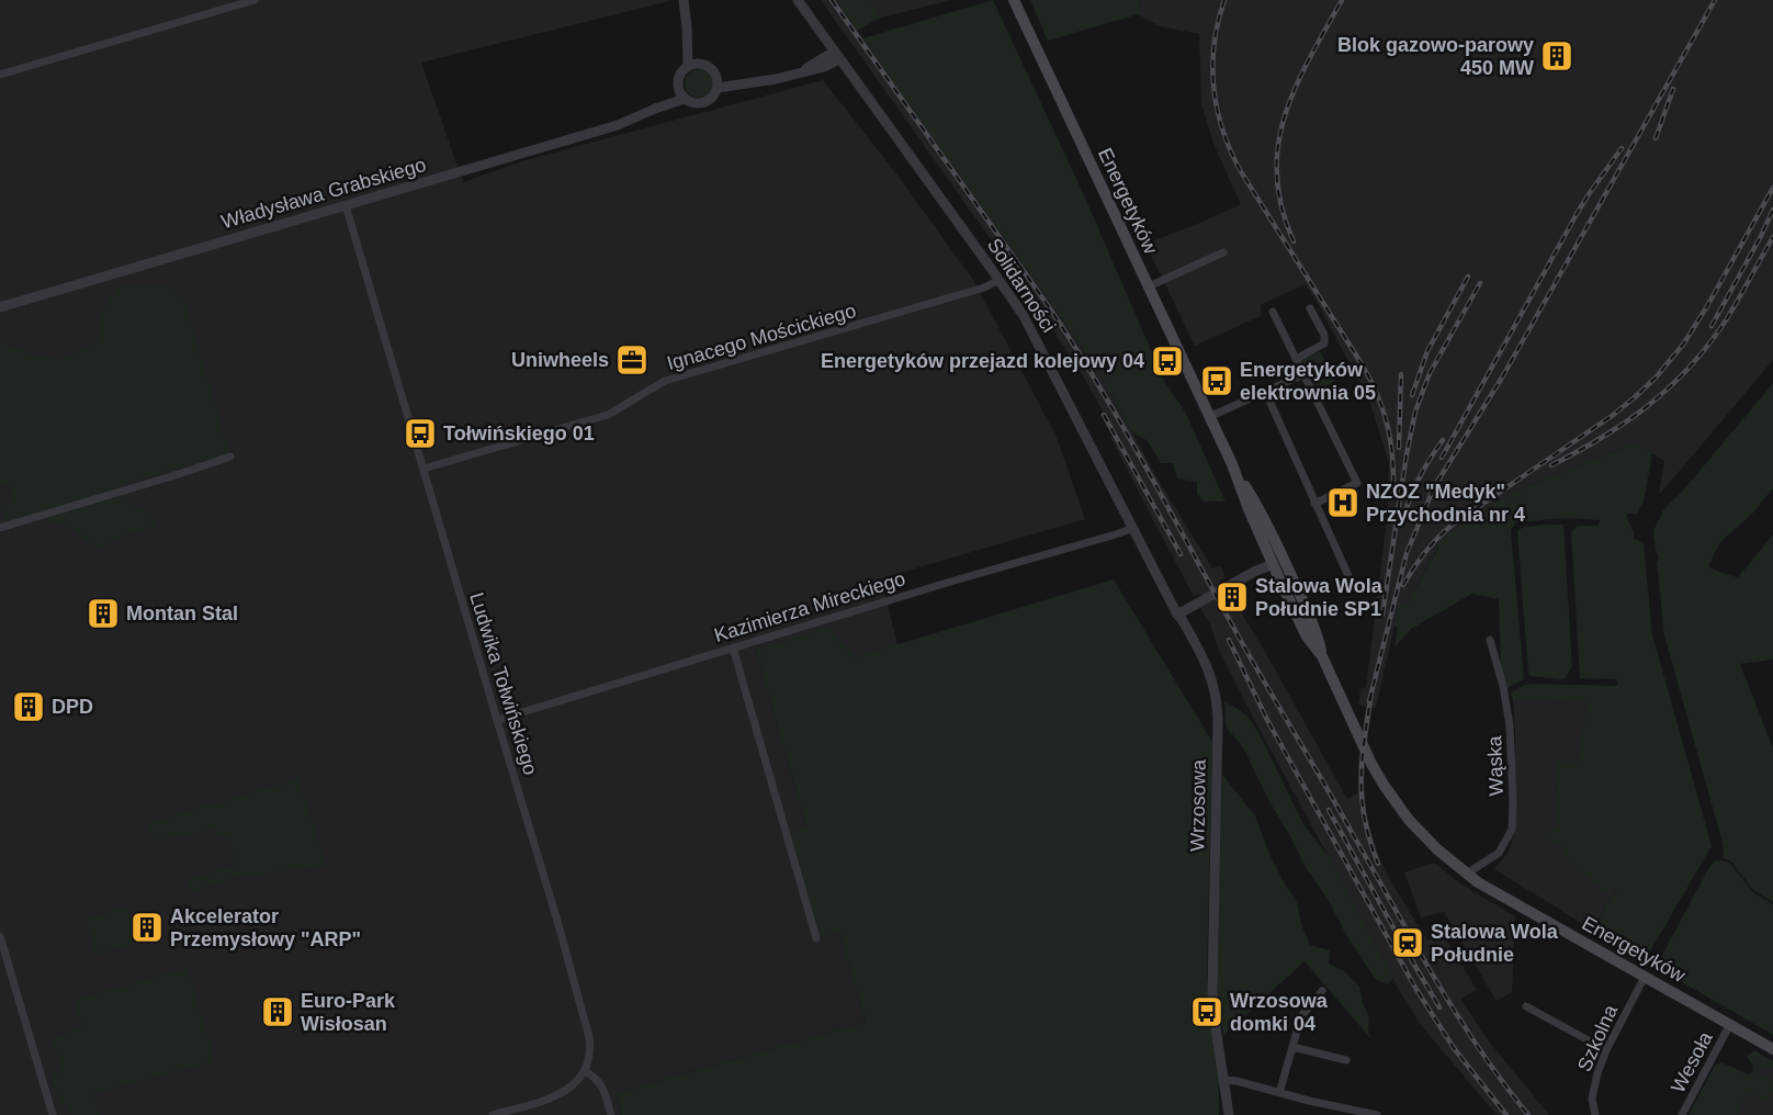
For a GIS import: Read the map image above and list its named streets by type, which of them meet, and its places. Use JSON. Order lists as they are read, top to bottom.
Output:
{
  "streets": {
    "main road": ["Energetyków"],
    "street": [
      "Władysława Grabskiego",
      "Solidarności",
      "Ignacego Mościckiego",
      "Kazimierza Mireckiego",
      "Ludwika Tołwińskiego",
      "Wąska",
      "Wrzosowa",
      "Szkolna",
      "Wesoła"
    ]
  },
  "crossings": [
    ["Władysława Grabskiego", "Ludwika Tołwińskiego"],
    ["Energetyków", "Wąska"],
    ["Energetyków", "Szkolna"],
    ["Energetyków", "Wesoła"],
    ["Solidarności", "Ignacego Mościckiego"],
    ["Solidarności", "Kazimierza Mireckiego"],
    ["Solidarności", "Wrzosowa"],
    ["Ignacego Mościckiego", "Ludwika Tołwińskiego"],
    ["Kazimierza Mireckiego", "Ludwika Tołwińskiego"]
  ],
  "places": {
    "building": [
      "Blok gazowo-parowy 450 MW",
      "Stalowa Wola Południe SP1",
      "Montan Stal",
      "DPD",
      "Akcelerator Przemysłowy \"ARP\"",
      "Euro-Park Wisłosan"
    ],
    "office": ["Uniwheels"],
    "bus stop": [
      "Energetyków przejazd kolejowy 04",
      "Energetyków elektrownia 05",
      "Tołwińskiego 01",
      "Wrzosowa domki 04"
    ],
    "hospital": ["NZOZ \"Medyk\" Przychodnia nr 4"],
    "station": ["Stalowa Wola Południe"]
  }
}
